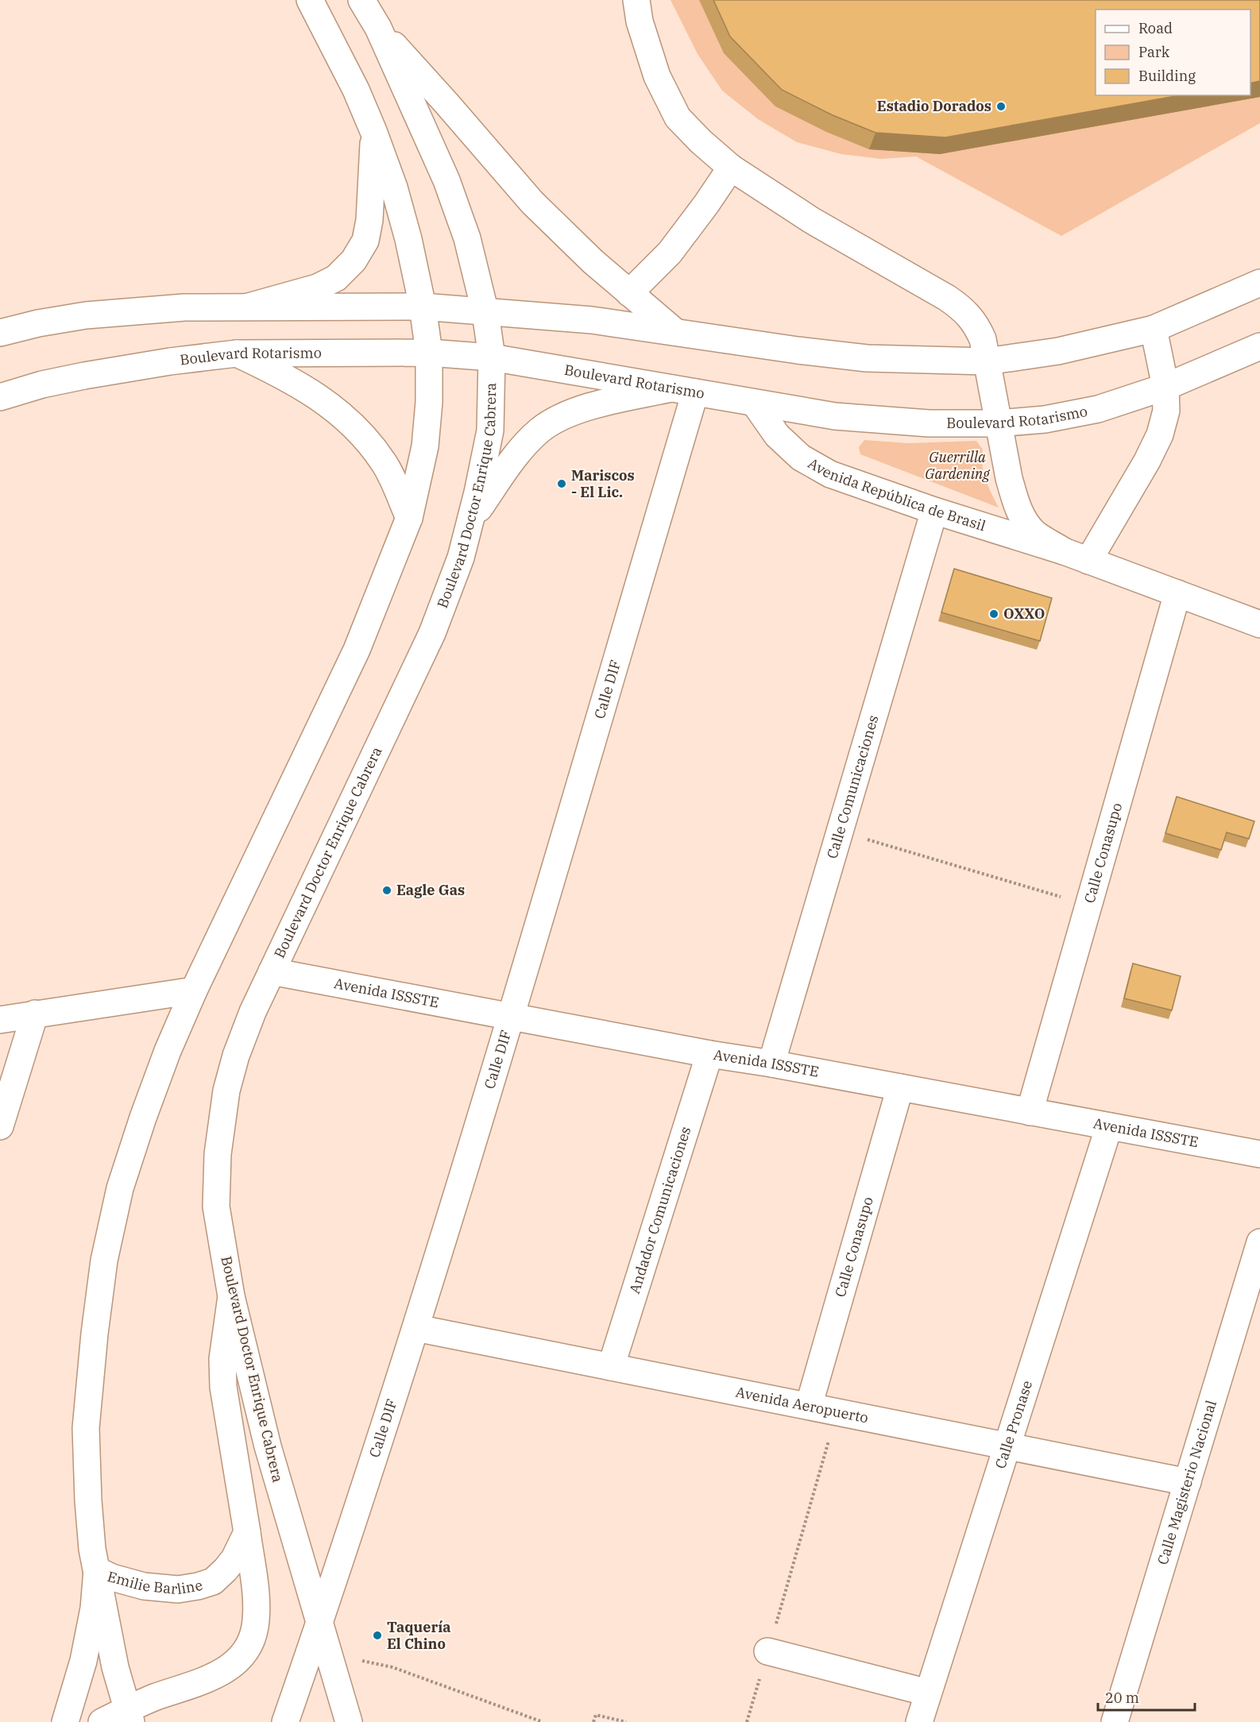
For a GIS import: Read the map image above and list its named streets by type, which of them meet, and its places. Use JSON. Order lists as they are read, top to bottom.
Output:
{
  "streets": {
    "street": [
      "Boulevard Rotarismo",
      "Boulevard Doctor Enrique Cabrera",
      "Avenida República de Brasil",
      "Calle DIF",
      "Calle Comunicaciones",
      "Calle Conasupo",
      "Avenida ISSSTE",
      "Andador Comunicaciones",
      "Avenida Aeropuerto",
      "Calle Pronase",
      "Calle Magisterio Nacional",
      "Emilie Barline"
    ]
  },
  "crossings": [
    ["Boulevard Rotarismo", "Boulevard Doctor Enrique Cabrera"],
    ["Boulevard Rotarismo", "Avenida República de Brasil"],
    ["Boulevard Rotarismo", "Calle DIF"],
    ["Boulevard Doctor Enrique Cabrera", "Calle DIF"],
    ["Boulevard Doctor Enrique Cabrera", "Avenida ISSSTE"],
    ["Avenida República de Brasil", "Calle Comunicaciones"],
    ["Avenida República de Brasil", "Calle Conasupo"],
    ["Calle DIF", "Avenida ISSSTE"],
    ["Calle DIF", "Avenida Aeropuerto"],
    ["Calle Comunicaciones", "Avenida ISSSTE"],
    ["Calle Conasupo", "Avenida ISSSTE"],
    ["Calle Conasupo", "Avenida Aeropuerto"],
    ["Avenida ISSSTE", "Andador Comunicaciones"],
    ["Avenida ISSSTE", "Calle Pronase"],
    ["Andador Comunicaciones", "Avenida Aeropuerto"],
    ["Avenida Aeropuerto", "Calle Pronase"],
    ["Avenida Aeropuerto", "Calle Magisterio Nacional"]
  ],
  "parks": ["Guerrilla Gardening"],
  "places": [
    "Estadio Dorados",
    "Mariscos - El Lic.",
    "OXXO",
    "Eagle Gas",
    "Taquería El Chino"
  ],
  "legend": ["Road", "Park", "Building"],
  "scale_bar": "20 m"
}
